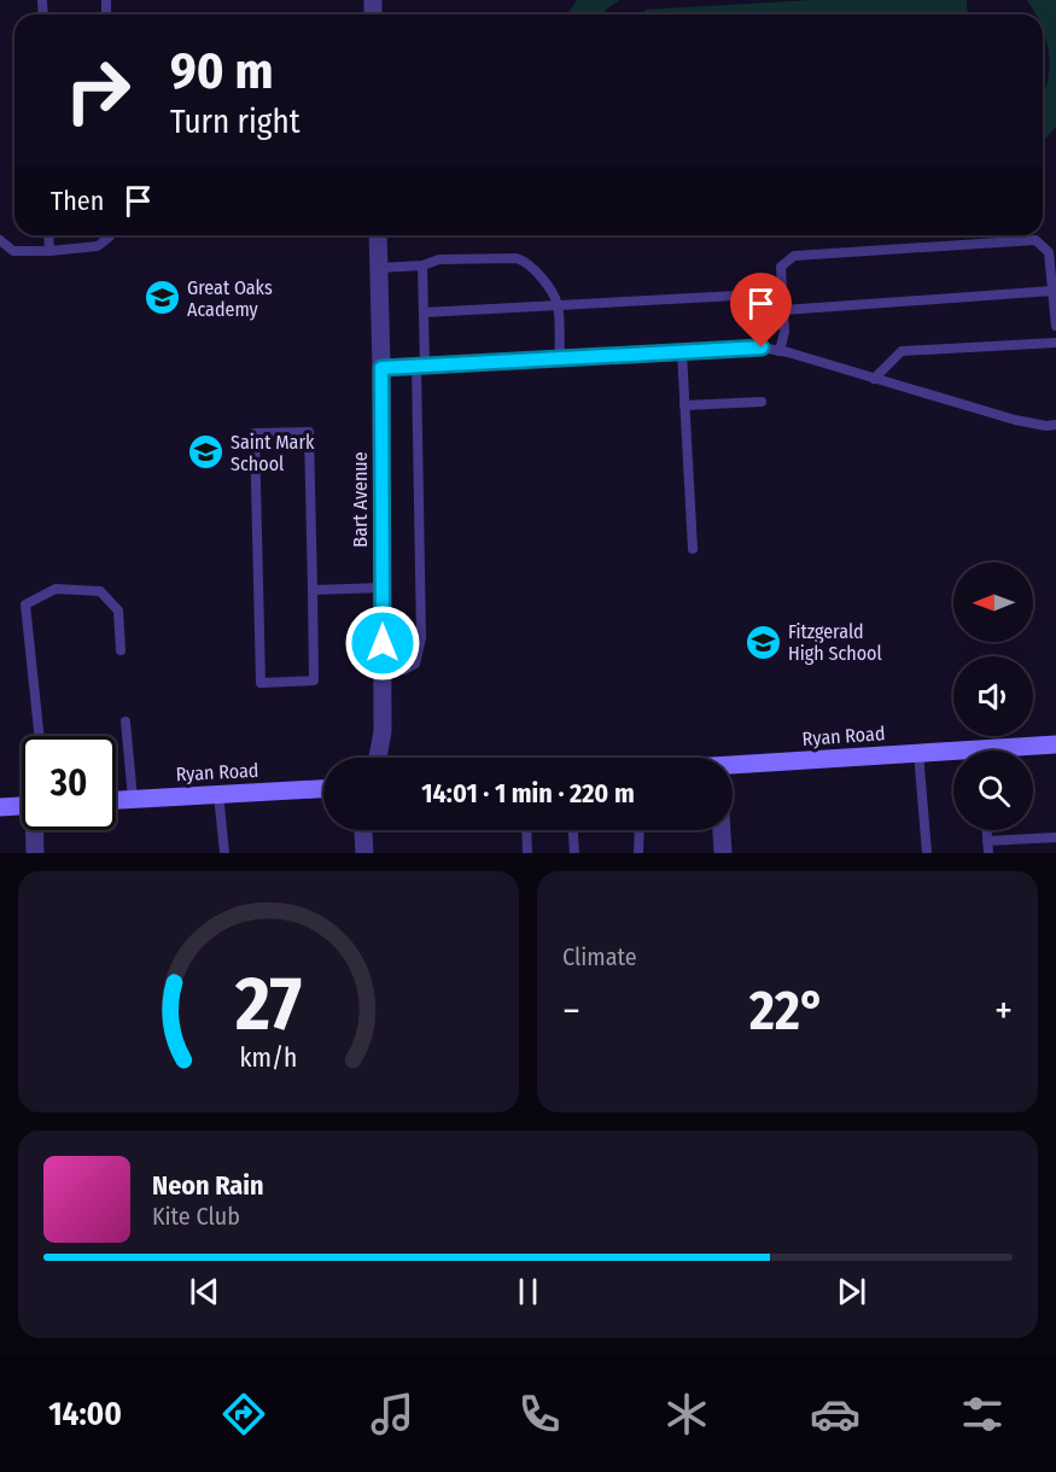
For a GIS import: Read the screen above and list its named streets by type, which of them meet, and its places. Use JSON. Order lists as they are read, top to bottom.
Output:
{
  "streets": {
    "main road": ["Ryan Road"],
    "street": ["Bart Avenue"]
  },
  "places": {
    "school or university": ["Great Oaks Academy", "Saint Mark School", "Fitzgerald High School"]
  },
  "north": "left",
  "page": {
    "turn": ["90 m", "Turn right"],
    "then": "Then",
    "limit": "30",
    "trip": "14:01 · 1 min · 220 m",
    "tile": "Climate",
    "heat": ["−", "22°", "+"],
    "song": ["Neon Rain", "Kite Club"],
    "tabs": "14:00",
    "gauge": ["27", "km/h"]
  }
}
